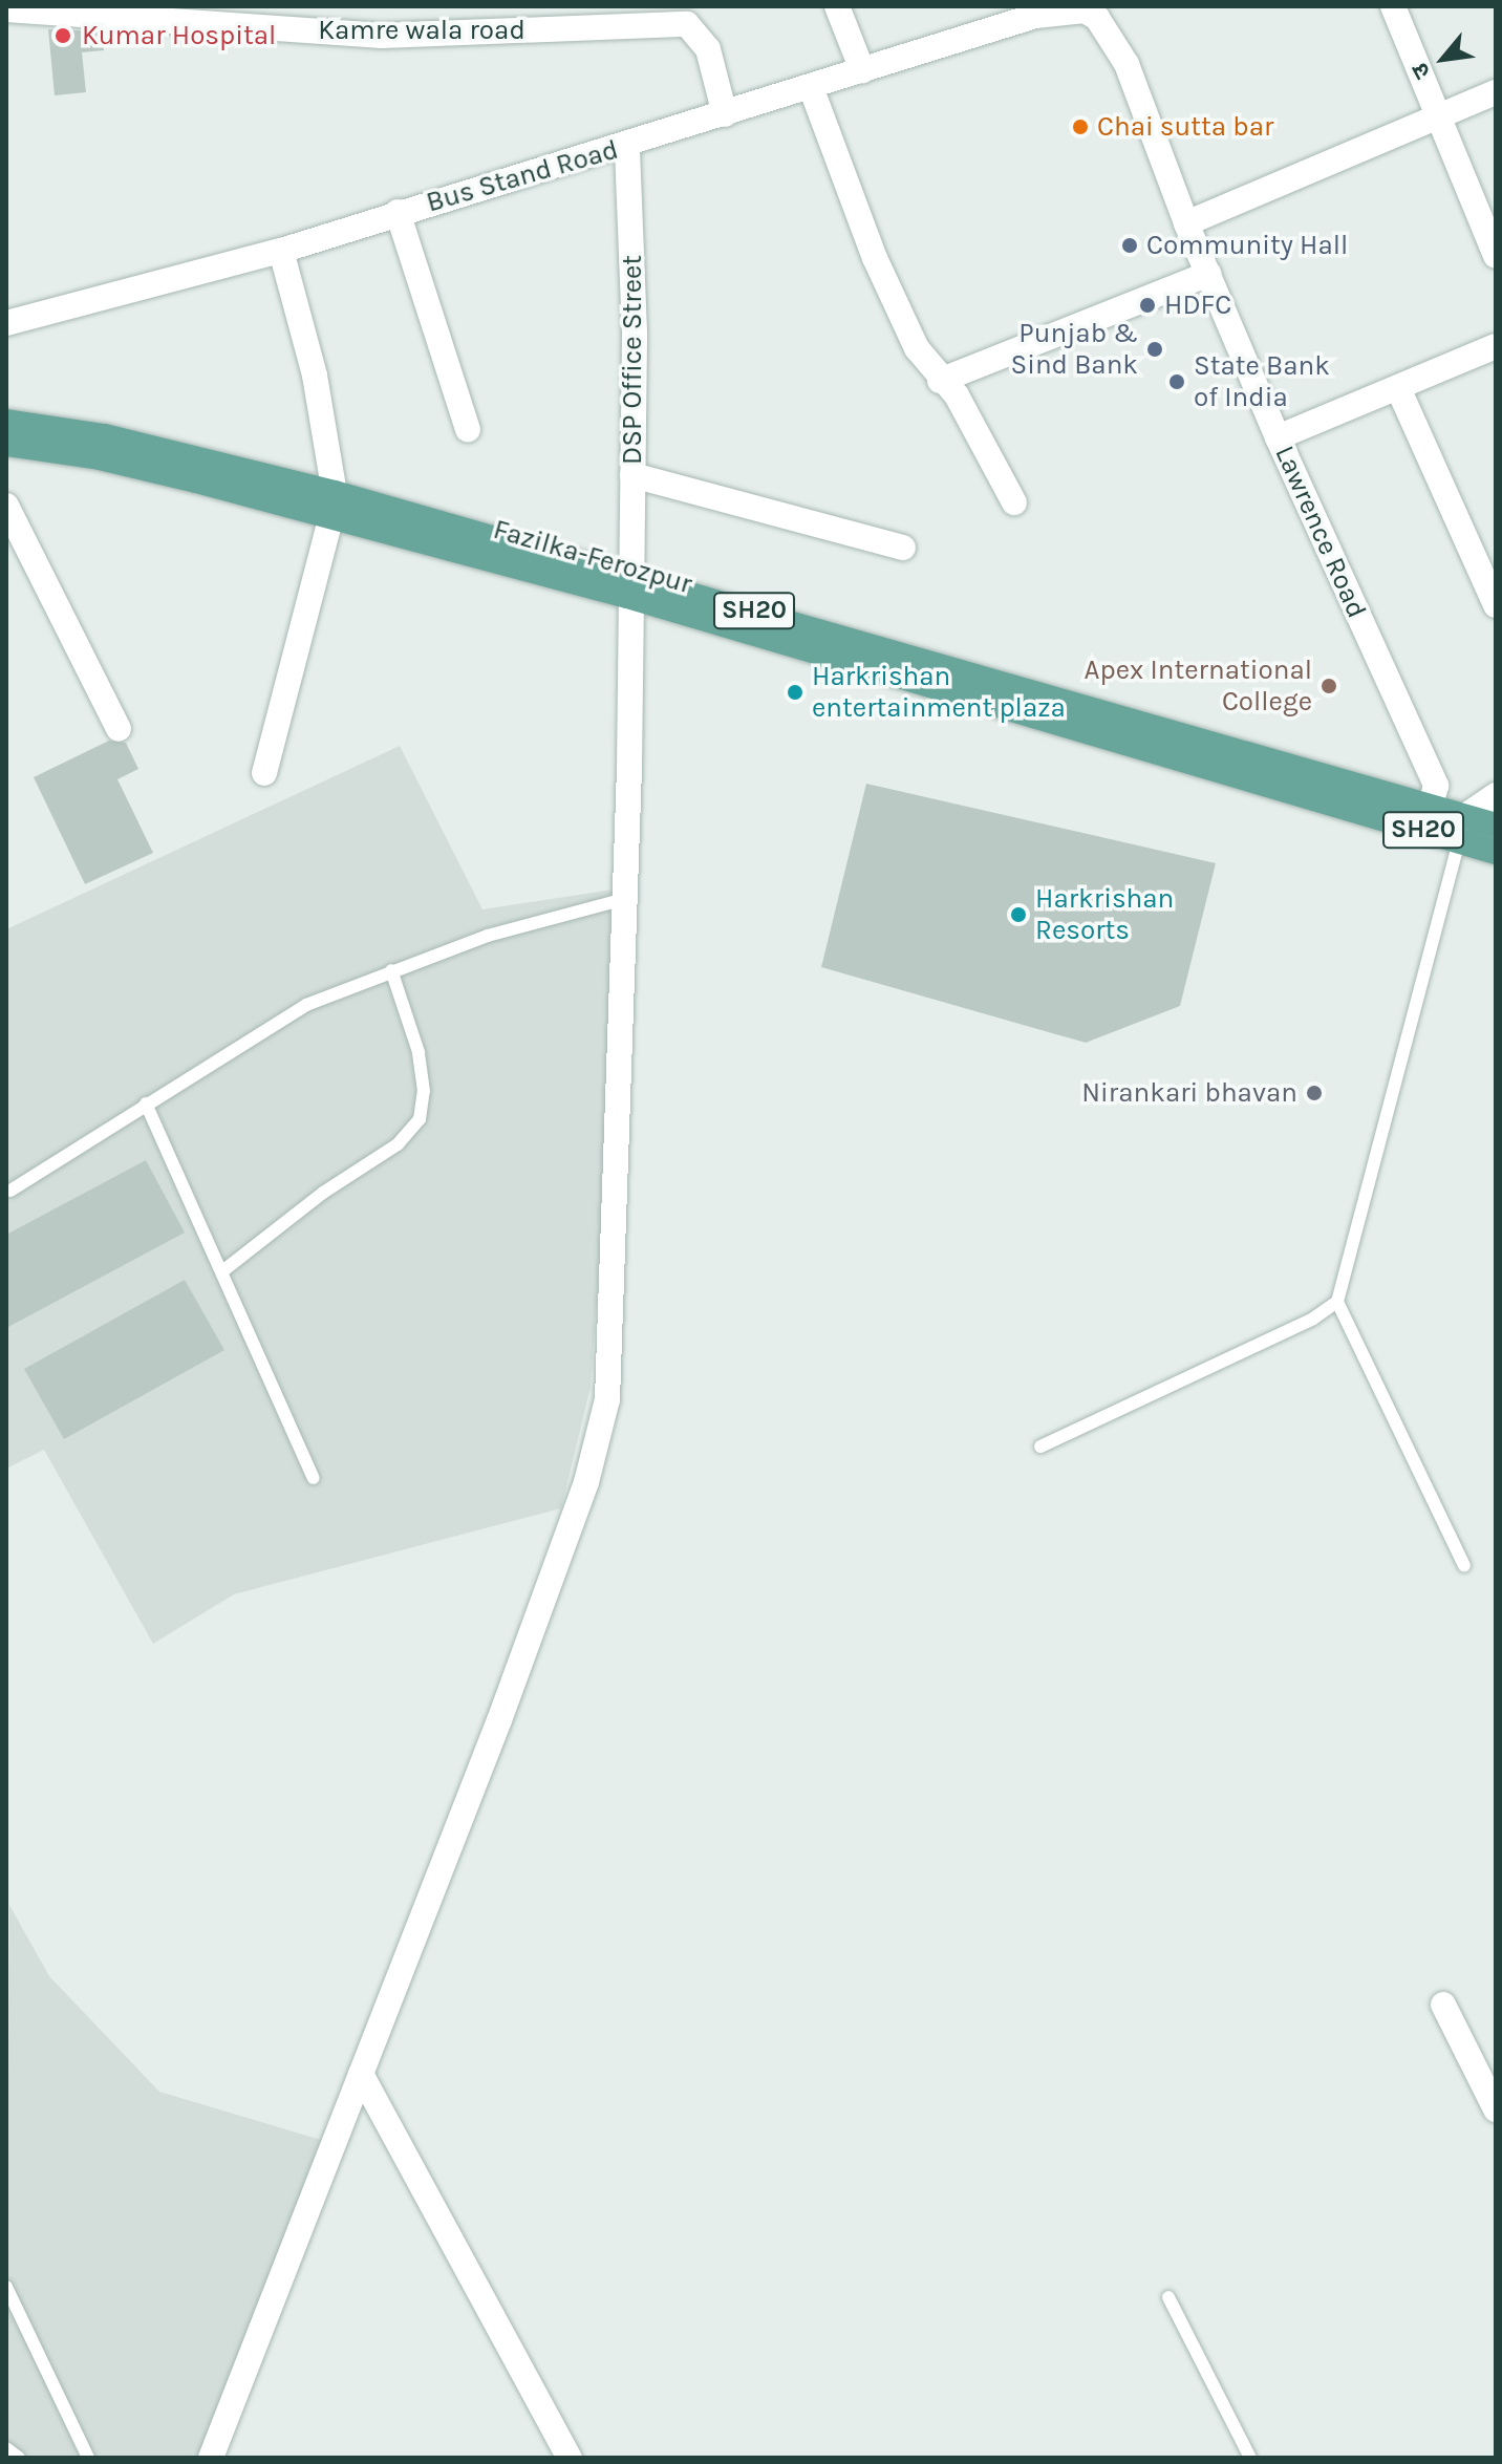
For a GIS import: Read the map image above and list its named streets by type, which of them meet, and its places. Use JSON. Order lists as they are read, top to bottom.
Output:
{
  "streets": {
    "main road": ["Fazilka-Ferozpur", "SH20"],
    "street": [
      "Kamre wala road",
      "Bus Stand Road",
      "DSP Office Street",
      "Lawrence Road"
    ]
  },
  "crossings": [
    ["Bus Stand Road", "DSP Office Street"],
    ["Bus Stand Road", "Lawrence Road"],
    ["DSP Office Street", "Fazilka-Ferozpur"],
    ["Lawrence Road", "Fazilka-Ferozpur"]
  ],
  "places": [
    "Kumar Hospital",
    "Chai sutta bar",
    "Community Hall",
    "HDFC",
    "Punjab & Sind Bank",
    "State Bank of India",
    "Apex International College",
    "Harkrishan entertainment plaza",
    "Harkrishan Resorts",
    "Nirankari bhavan"
  ],
  "north": "bottom left"
}
